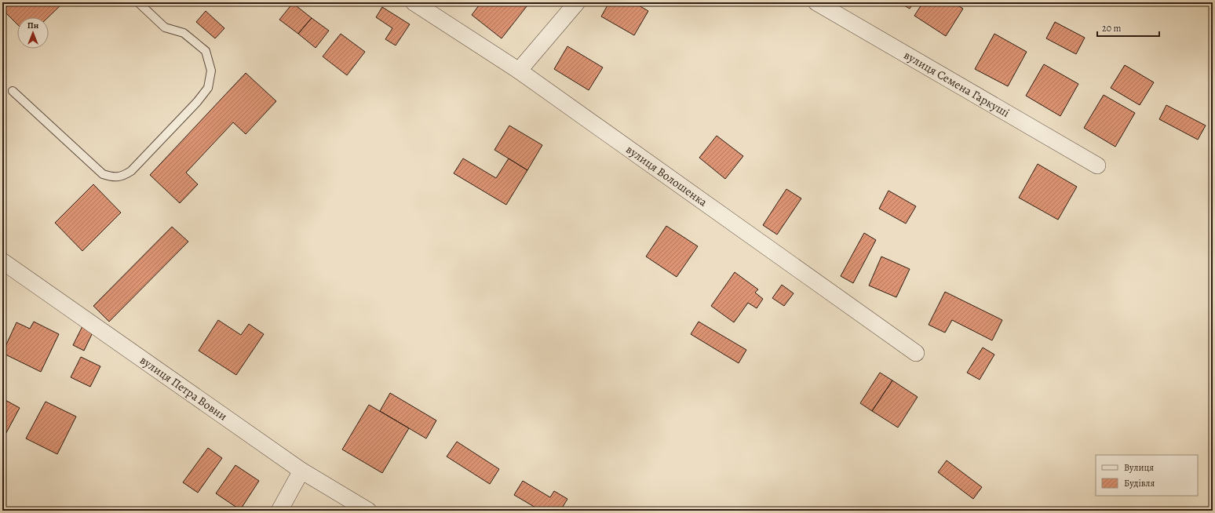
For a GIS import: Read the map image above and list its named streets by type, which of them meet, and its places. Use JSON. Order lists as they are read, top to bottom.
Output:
{
  "streets": {
    "street": ["вулиця Семена Гаркуші", "вулиця Волошенка", "вулиця Петра Вовни"]
  },
  "legend": ["Вулиця", "Будівля"],
  "scale_bar": "20 m",
  "north": "top"
}
